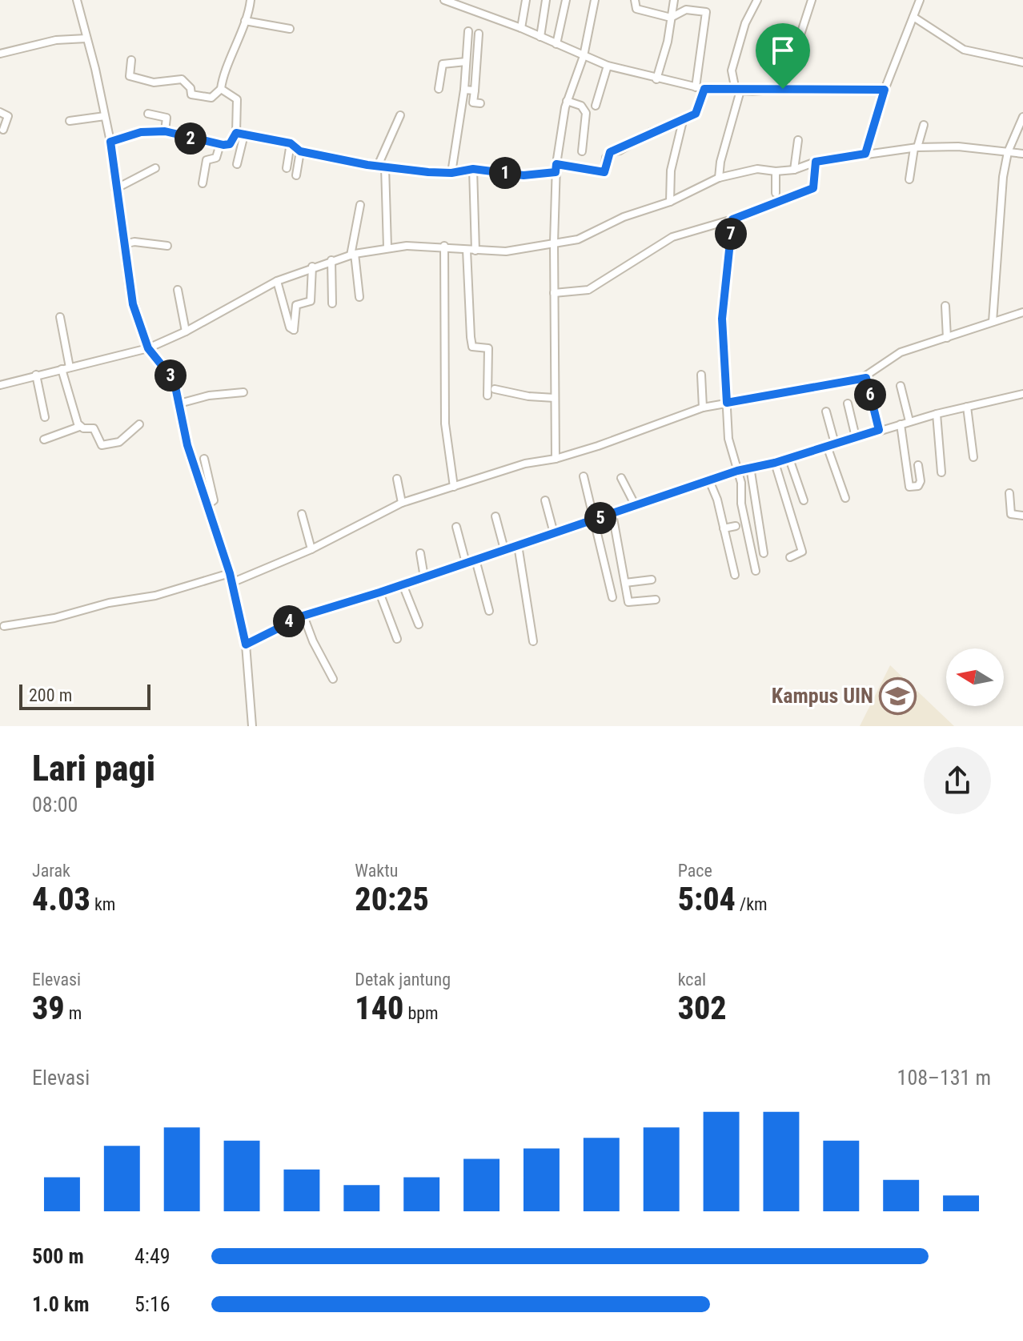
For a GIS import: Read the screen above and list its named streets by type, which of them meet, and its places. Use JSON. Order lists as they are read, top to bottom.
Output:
{
  "places": {
    "school or university": ["Kampus UIN"]
  },
  "scale_bar": "200 m",
  "north": "left",
  "page": {
    "pins": [
      "2",
      "1",
      "7",
      "3",
      "6",
      "5",
      "4"
    ],
    "scale": "200 m",
    "heading": ["Lari pagi", "08:00"],
    "stats": [
      ["Jarak", "4.03 km"],
      ["Waktu", "20:25"],
      ["Pace", "5:04 /km"],
      ["Elevasi", "39 m"],
      ["Detak jantung", "140 bpm"],
      ["kcal", "302"]
    ],
    "chart": ["Elevasi", "108–131 m"],
    "list": [
      {
        "name": "500 m",
        "note": "4:49"
      },
      {
        "name": "1.0 km",
        "note": "5:16"
      }
    ]
  }
}
